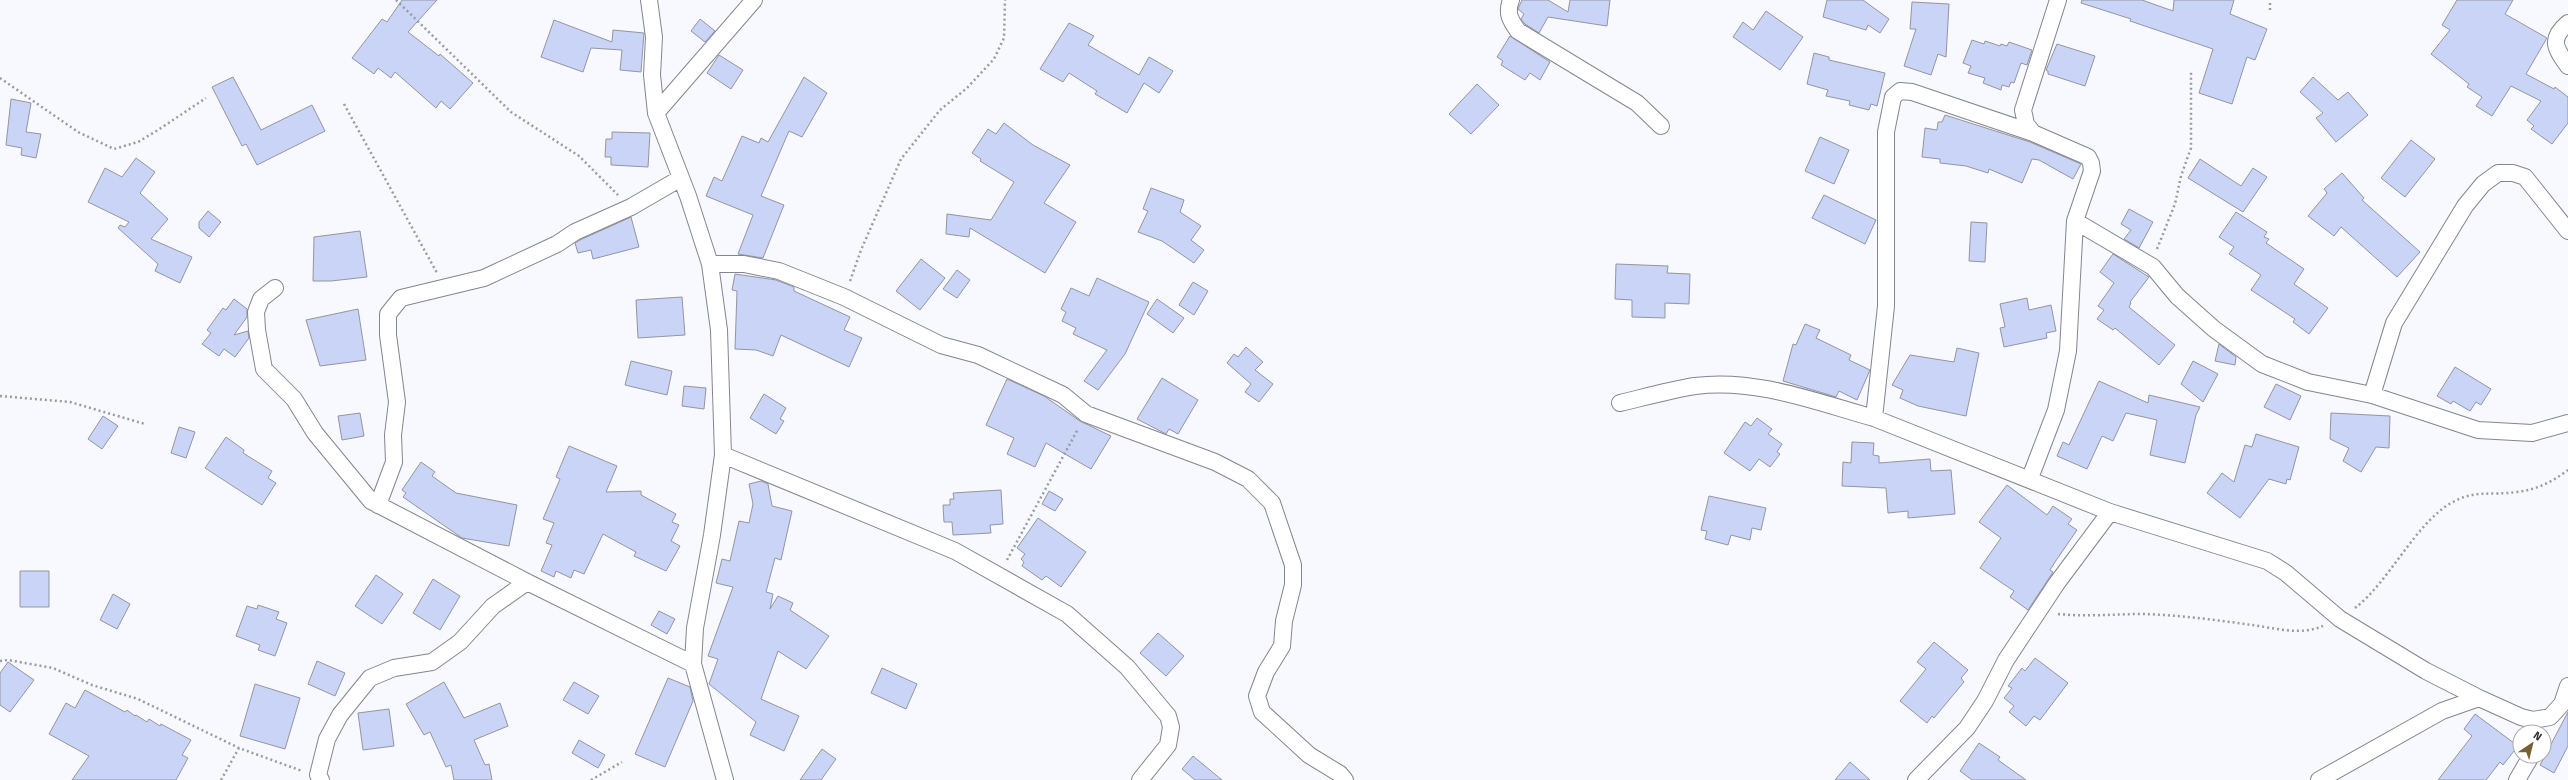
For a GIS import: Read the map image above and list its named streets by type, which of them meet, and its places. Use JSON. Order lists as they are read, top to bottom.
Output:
{
  "north": "top right"
}
